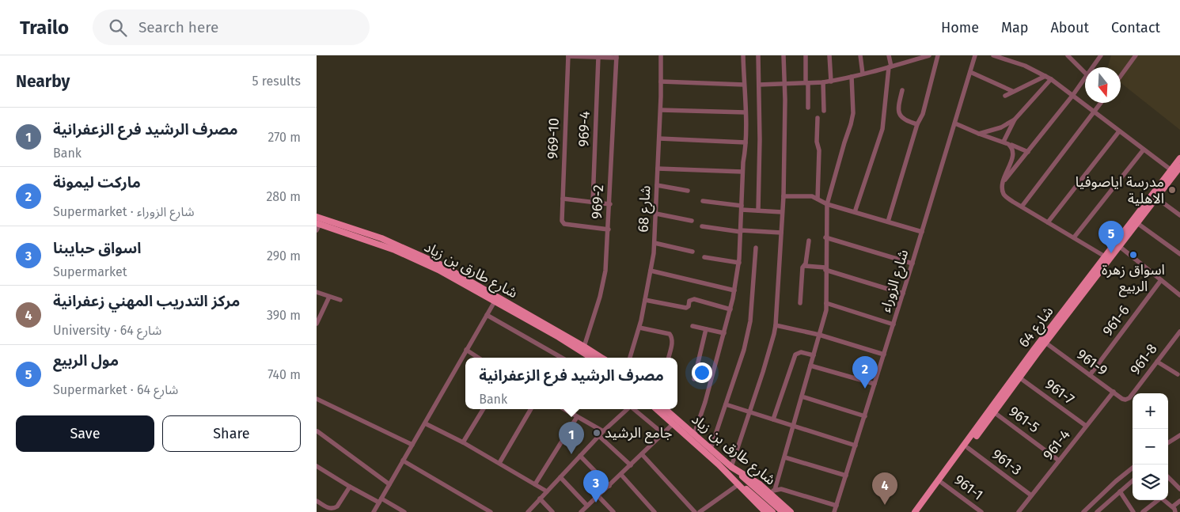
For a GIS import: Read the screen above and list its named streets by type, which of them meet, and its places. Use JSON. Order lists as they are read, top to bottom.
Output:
{
  "streets": {
    "main road": ["شارع طارق بن زياد", "شارع 64"],
    "street": [
      "969-4",
      "969-10",
      "969-2",
      "شارع 68",
      "شارع الزوراء",
      "961-6",
      "961-8",
      "961-9",
      "961-7",
      "961-5",
      "961-4",
      "961-3",
      "961-1"
    ]
  },
  "crossings": [
    ["969-10", "969-2"],
    ["969-2", "شارع طارق بن زياد"],
    ["961-6", "961-9"],
    ["شارع 64", "961-9"],
    ["شارع 64", "961-7"],
    ["شارع 64", "961-5"],
    ["شارع 64", "961-3"],
    ["شارع 64", "961-1"],
    ["961-8", "961-9"],
    ["961-9", "961-4"],
    ["961-7", "961-4"],
    ["961-5", "961-4"],
    ["961-4", "961-3"]
  ],
  "places": ["مدرسة اياصوفيا الاهلية", "اسواق زهرة الربيع", "جامع الرشيد"],
  "north": "bottom",
  "page": {
    "header": "Trailo",
    "search": "Search here",
    "nav": [
      "Home",
      "Map",
      "About",
      "Contact"
    ],
    "heading": ["Nearby", "5 results"],
    "list": [
      {
        "mark": "1",
        "name": "مصرف الرشيد فرع الزعفرانية",
        "note": "Bank",
        "value": "270 m"
      },
      {
        "mark": "2",
        "name": "ماركت ليمونة",
        "note": "Supermarket · شارع الزوراء",
        "value": "280 m"
      },
      {
        "mark": "3",
        "name": "اسواق حبايبنا",
        "note": "Supermarket",
        "value": "290 m"
      },
      {
        "mark": "4",
        "name": "مركز التدريب المهني زعفرانية",
        "note": "University · شارع 64",
        "value": "390 m"
      },
      {
        "mark": "5",
        "name": "مول الربيع",
        "note": "Supermarket · شارع 64",
        "value": "740 m"
      }
    ],
    "pins": [
      "5",
      "2",
      "1",
      "3",
      "4"
    ],
    "popup": ["مصرف الرشيد فرع الزعفرانية", "Bank"],
    "map_buttons": ["+", "−"],
    "buttons": ["Save", "Share"]
  }
}
